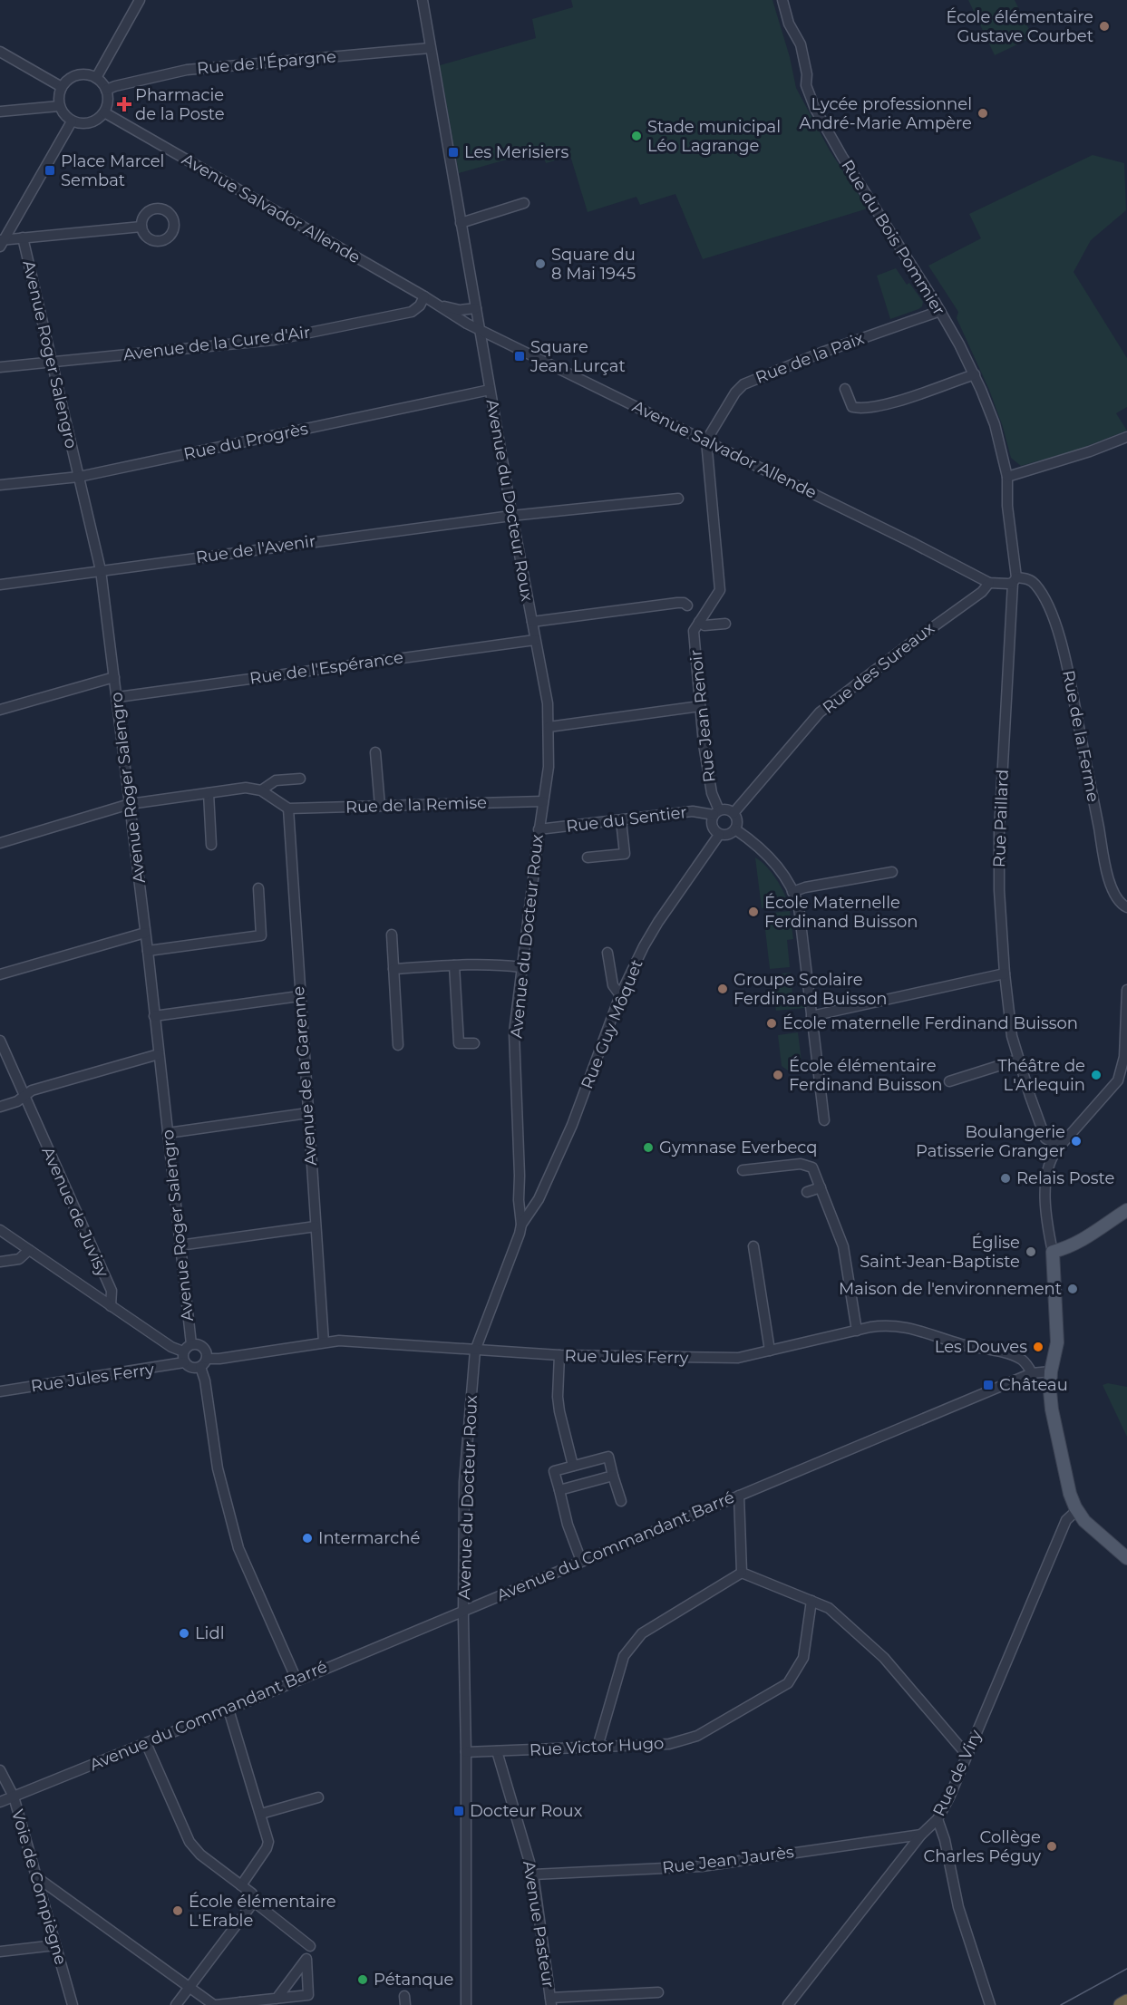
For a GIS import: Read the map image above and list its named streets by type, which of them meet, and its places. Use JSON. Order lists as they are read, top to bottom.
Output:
{
  "streets": {
    "street": [
      "Rue de l'Épargne",
      "Avenue Salvador Allende",
      "Rue du Bois Pommier",
      "Avenue de la Cure d'Air",
      "Avenue Roger Salengro",
      "Rue de la Paix",
      "Rue du Progrès",
      "Avenue du Docteur Roux",
      "Rue de l'Avenir",
      "Rue de l'Espérance",
      "Rue des Sureaux",
      "Rue Jean Renoir",
      "Rue de la Ferme",
      "Rue de la Remise",
      "Rue Paillard",
      "Rue du Sentier",
      "Rue Guy Môquet",
      "Avenue de la Garenne",
      "Avenue de Juvisy",
      "Rue Jules Ferry",
      "Avenue du Commandant Barré",
      "Rue Victor Hugo",
      "Rue de Viry",
      "Rue Jean Jaurès",
      "Voie de Compiègne",
      "Avenue Pasteur"
    ]
  },
  "crossings": [
    ["Rue de l'Épargne", "Avenue Salvador Allende"],
    ["Rue de l'Épargne", "Avenue du Docteur Roux"],
    ["Avenue Salvador Allende", "Avenue de la Cure d'Air"],
    ["Avenue Salvador Allende", "Rue de la Paix"],
    ["Avenue Salvador Allende", "Avenue du Docteur Roux"],
    ["Avenue Salvador Allende", "Rue des Sureaux"],
    ["Avenue Salvador Allende", "Rue Jean Renoir"],
    ["Avenue Salvador Allende", "Rue de la Ferme"],
    ["Avenue Salvador Allende", "Rue Paillard"],
    ["Rue du Bois Pommier", "Rue de la Paix"],
    ["Rue du Bois Pommier", "Rue Paillard"],
    ["Avenue de la Cure d'Air", "Avenue Roger Salengro"],
    ["Avenue Roger Salengro", "Rue du Progrès"],
    ["Avenue Roger Salengro", "Rue de l'Avenir"],
    ["Avenue Roger Salengro", "Rue de l'Espérance"],
    ["Avenue Roger Salengro", "Rue Jules Ferry"],
    ["Rue de la Paix", "Rue Jean Renoir"],
    ["Rue du Progrès", "Avenue du Docteur Roux"],
    ["Avenue du Docteur Roux", "Rue de l'Avenir"],
    ["Avenue du Docteur Roux", "Rue de l'Espérance"],
    ["Avenue du Docteur Roux", "Rue de la Remise"],
    ["Avenue du Docteur Roux", "Rue du Sentier"],
    ["Avenue du Docteur Roux", "Rue Guy Môquet"],
    ["Avenue du Docteur Roux", "Rue Jules Ferry"],
    ["Avenue du Docteur Roux", "Avenue du Commandant Barré"],
    ["Avenue du Docteur Roux", "Rue Victor Hugo"],
    ["Rue des Sureaux", "Rue Jean Renoir"],
    ["Rue des Sureaux", "Rue du Sentier"],
    ["Rue des Sureaux", "Rue Guy Môquet"],
    ["Rue Jean Renoir", "Rue du Sentier"],
    ["Rue Jean Renoir", "Rue Guy Môquet"],
    ["Rue de la Ferme", "Rue Paillard"],
    ["Rue de la Remise", "Avenue de la Garenne"],
    ["Rue du Sentier", "Rue Guy Môquet"],
    ["Avenue de la Garenne", "Rue Jules Ferry"],
    ["Rue Jules Ferry", "Avenue du Commandant Barré"],
    ["Avenue du Commandant Barré", "Voie de Compiègne"],
    ["Rue Victor Hugo", "Avenue Pasteur"],
    ["Rue de Viry", "Rue Jean Jaurès"],
    ["Rue Jean Jaurès", "Avenue Pasteur"]
  ],
  "places": {
    "other": [
      "École élémentaire Gustave Courbet",
      "Lycée professionnel André-Marie Ampère",
      "Stade municipal Léo Lagrange",
      "Square du 8 Mai 1945",
      "École Maternelle Ferdinand Buisson",
      "Groupe Scolaire Ferdinand Buisson",
      "École maternelle Ferdinand Buisson",
      "École élémentaire Ferdinand Buisson",
      "Théâtre de L'Arlequin",
      "Boulangerie Patisserie Granger",
      "Gymnase Everbecq",
      "Relais Poste",
      "Église Saint-Jean-Baptiste",
      "Maison de l'environnement",
      "Les Douves",
      "Intermarché",
      "Lidl",
      "Collège Charles Péguy",
      "École élémentaire L'Erable",
      "Pétanque"
    ],
    "health": ["Pharmacie de la Poste"],
    "transit": [
      "Les Merisiers",
      "Place Marcel Sembat",
      "Square Jean Lurçat",
      "Château",
      "Docteur Roux"
    ]
  }
}
